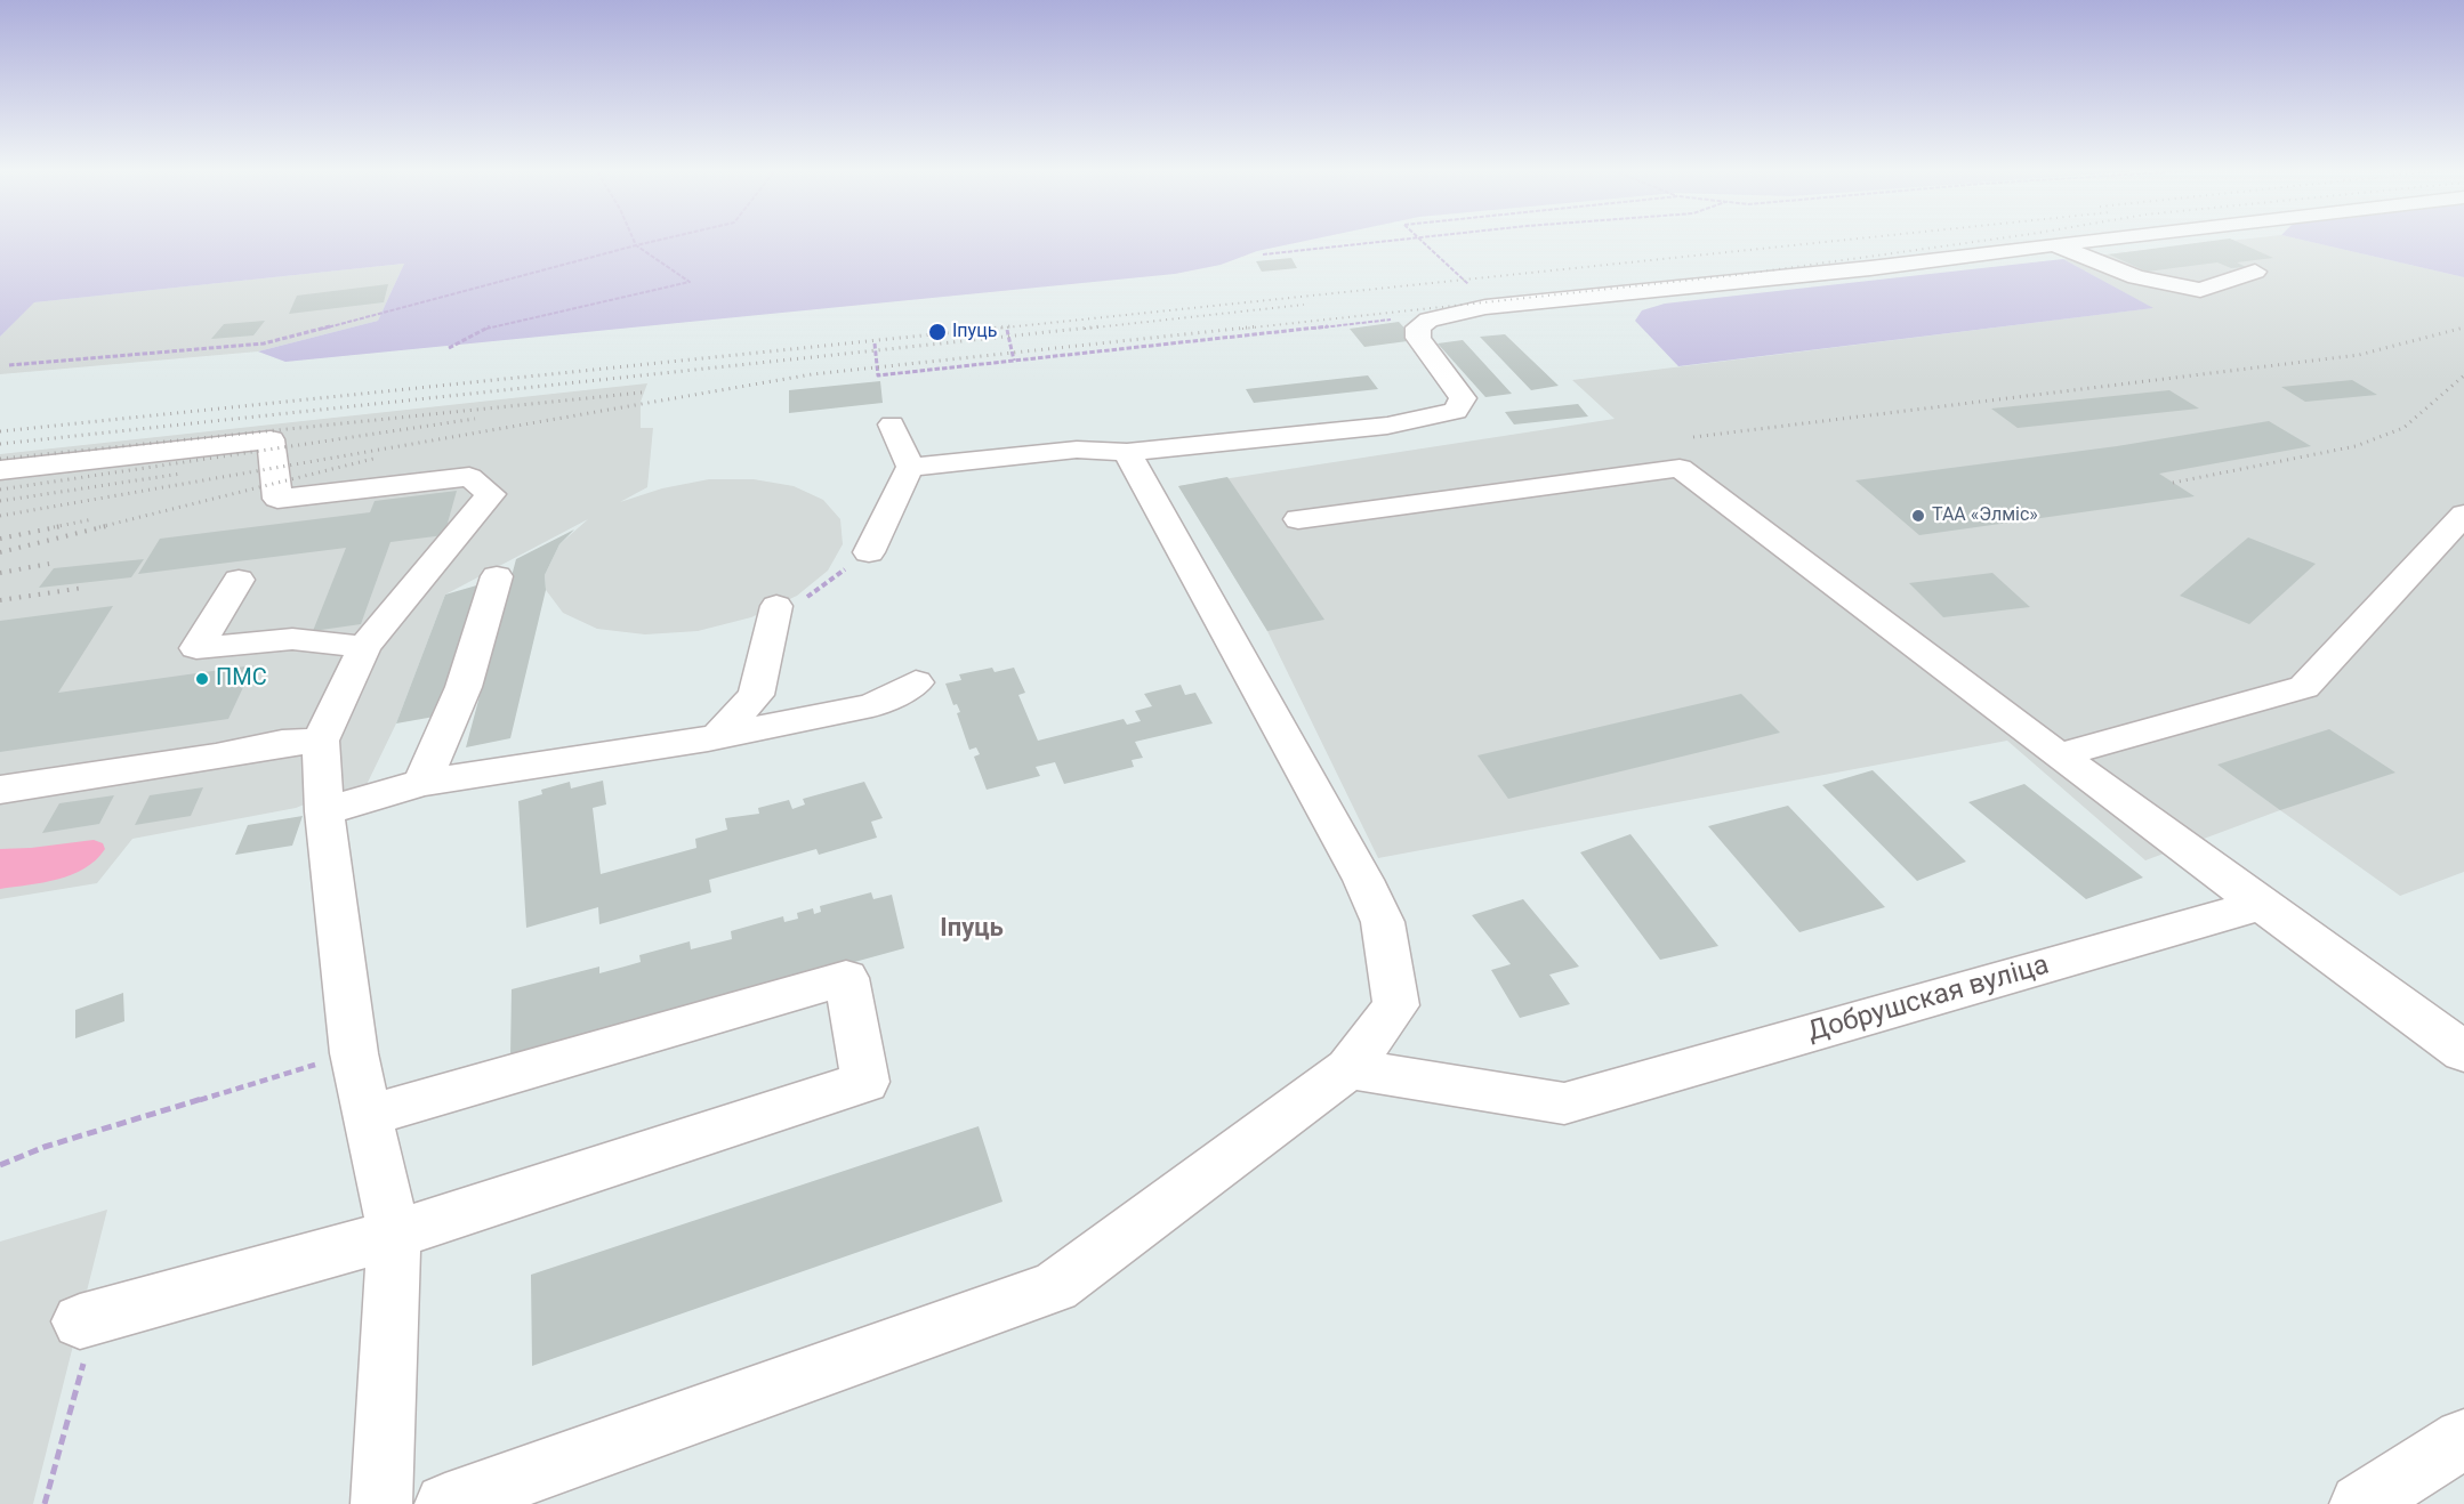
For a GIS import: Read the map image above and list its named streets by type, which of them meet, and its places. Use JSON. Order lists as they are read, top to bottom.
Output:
{
  "streets": {
    "street": ["Добрушская вуліца"]
  },
  "districts": ["Іпуць"],
  "places": ["Іпуць", "ТАА «Элміс»", "ПМС"]
}
